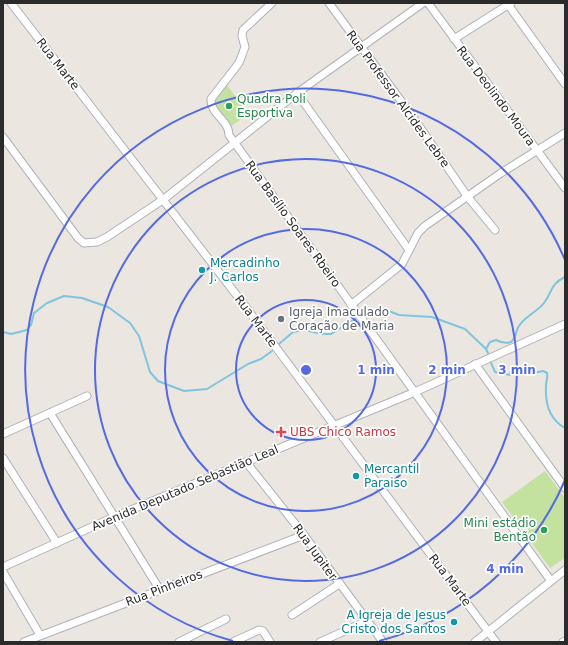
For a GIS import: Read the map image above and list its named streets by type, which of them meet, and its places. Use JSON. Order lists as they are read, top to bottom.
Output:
{
  "streets": {
    "street": [
      "Rua Marte",
      "Rua Deolindo Moura",
      "Rua Professor Alcides Lebre",
      "Rua Basílio Soares Rbeiro",
      "Avenida Deputado Sebastião Leal",
      "Rua Jupiter",
      "Rua Pinheiros"
    ]
  },
  "crossings": [
    ["Rua Marte", "Avenida Deputado Sebastião Leal"],
    ["Rua Basílio Soares Rbeiro", "Avenida Deputado Sebastião Leal"],
    ["Avenida Deputado Sebastião Leal", "Rua Jupiter"],
    ["Rua Jupiter", "Rua Pinheiros"]
  ],
  "places": {
    "other": [
      "Quadra Poli Esportiva",
      "Mercadinho J. Carlos",
      "Igreja Imaculado Coração de Maria",
      "Mercantil Paraiso",
      "Mini estádio Bentão",
      "A Igreja de Jesus Cristo dos Santos"
    ],
    "health": ["UBS Chico Ramos"]
  },
  "rings": [
    "1 min",
    "2 min",
    "3 min",
    "4 min"
  ]
}
